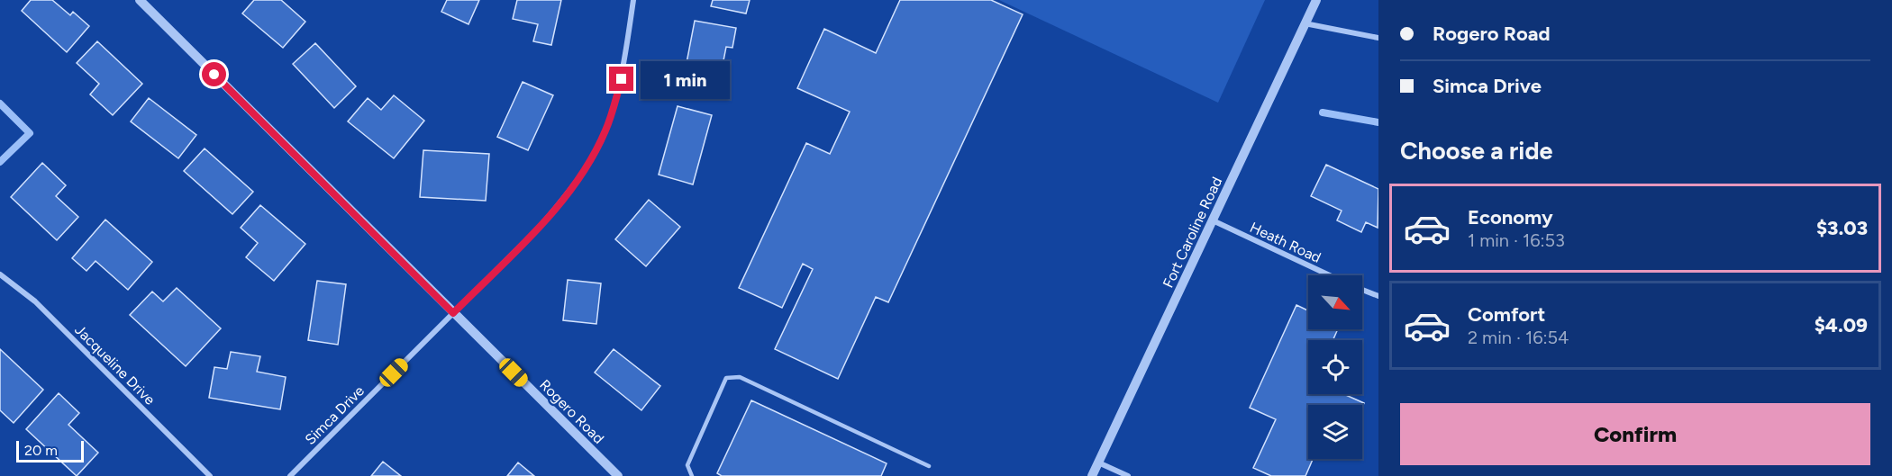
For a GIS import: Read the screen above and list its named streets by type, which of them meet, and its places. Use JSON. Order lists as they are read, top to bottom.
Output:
{
  "streets": {
    "street": [
      "Fort Caroline Road",
      "Heath Road",
      "Jacqueline Drive",
      "Rogero Road",
      "Simca Drive"
    ]
  },
  "crossings": [
    ["Fort Caroline Road", "Heath Road"],
    ["Rogero Road", "Simca Drive"]
  ],
  "scale_bar": "20 m",
  "north": "bottom right",
  "page": {
    "banner": ["Rogero Road", "Simca Drive"],
    "bubble": "1 min",
    "heading": "Choose a ride",
    "list": [
      {
        "name": "Economy",
        "note": "1 min · 16:53",
        "value": "$3.03"
      },
      {
        "name": "Comfort",
        "note": "2 min · 16:54",
        "value": "$4.09"
      }
    ],
    "buttons": "Confirm",
    "scale": "20 m"
  }
}
